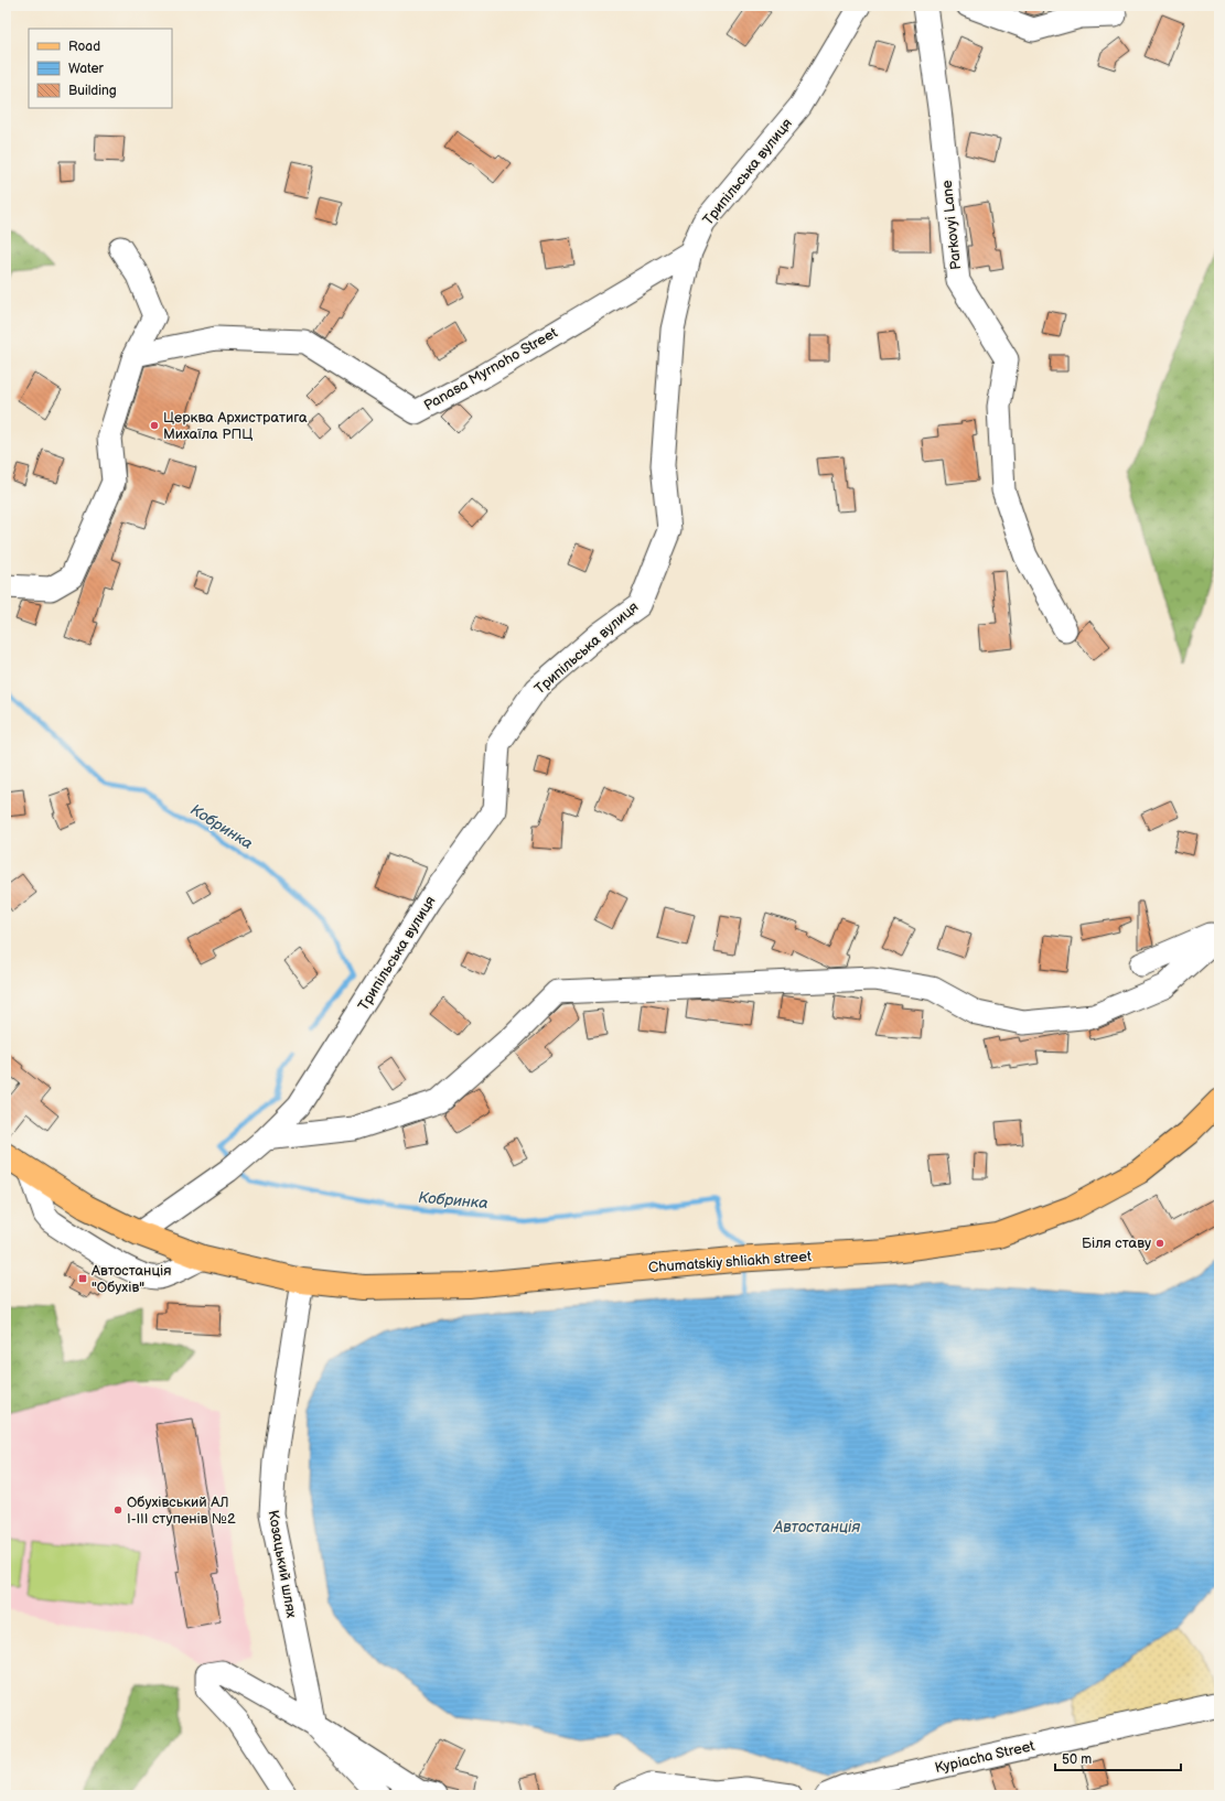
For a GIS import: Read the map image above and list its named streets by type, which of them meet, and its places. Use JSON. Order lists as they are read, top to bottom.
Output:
{
  "streets": {
    "main road": ["Chumatskiy shliakh street"],
    "street": [
      "Трипільська вулиця",
      "Parkovyi Lane",
      "Panasa Myrnoho Street",
      "Козацький шлях",
      "Kypiacha Street"
    ]
  },
  "crossings": [
    ["Трипільська вулиця", "Panasa Myrnoho Street"],
    ["Трипільська вулиця", "Chumatskiy shliakh street"],
    ["Chumatskiy shliakh street", "Козацький шлях"]
  ],
  "water": ["Кобринка", "Автостанція"],
  "places": {
    "other": ["Церква Архистратига Михаїла РПЦ", "Біля ставу", "Обухівський АЛ І-ІІІ ступенів №2"],
    "transit": ["Автостанція \"Обухів\""]
  },
  "legend": ["Road", "Water", "Building"],
  "scale_bar": "50 m"
}
